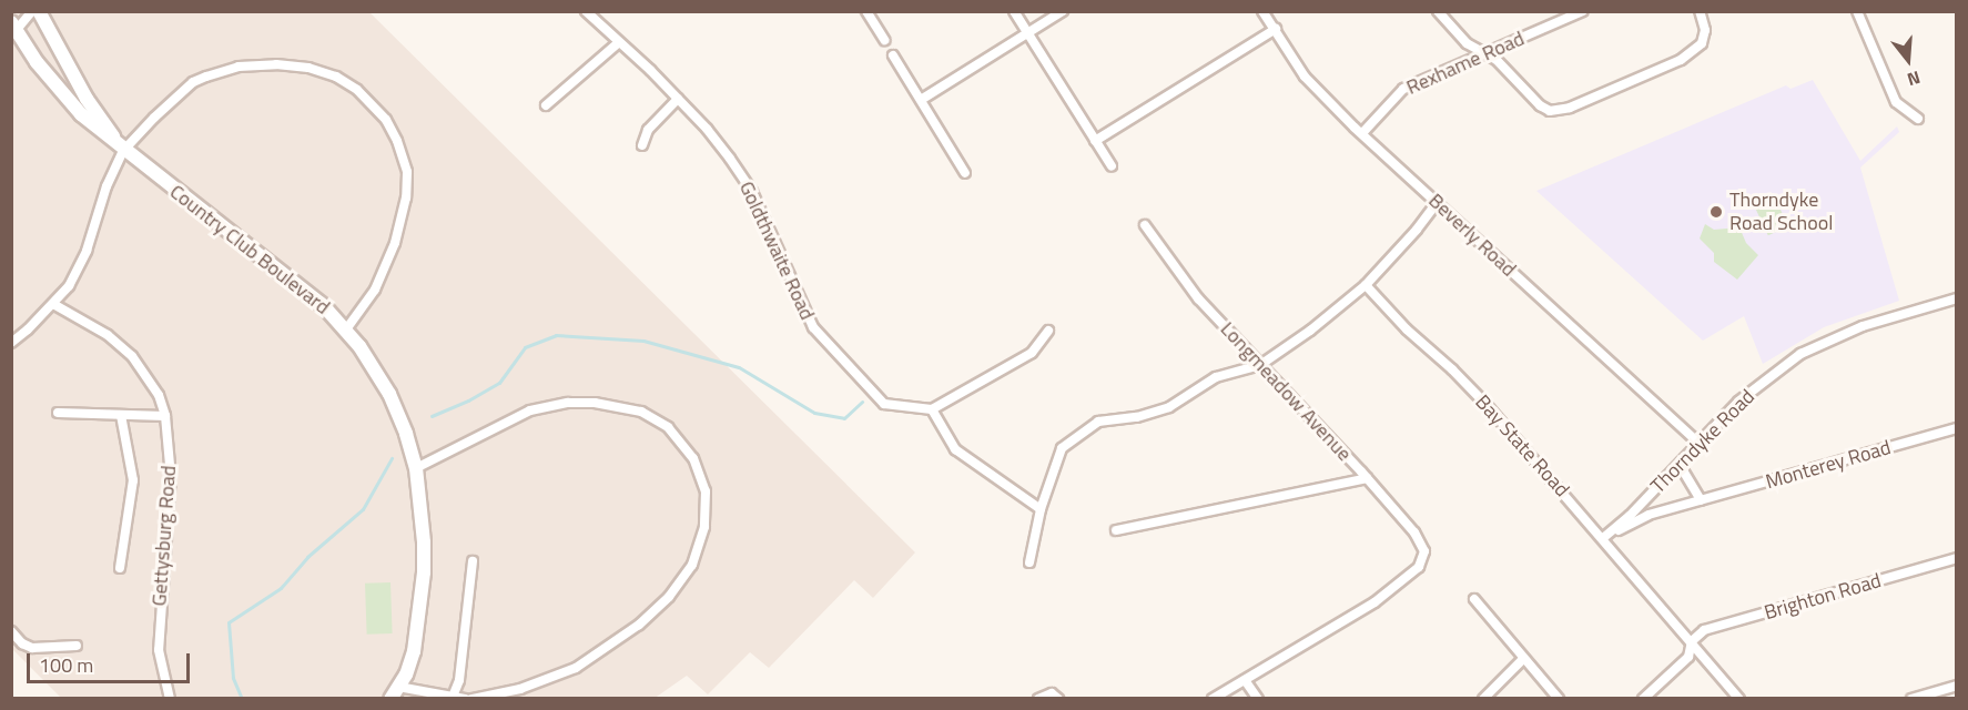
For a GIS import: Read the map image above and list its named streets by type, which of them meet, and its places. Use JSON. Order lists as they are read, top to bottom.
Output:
{
  "streets": {
    "street": [
      "Rexhame Road",
      "Beverly Road",
      "Country Club Boulevard",
      "Goldthwaite Road",
      "Longmeadow Avenue",
      "Thorndyke Road",
      "Bay State Road",
      "Monterey Road",
      "Gettysburg Road",
      "Brighton Road"
    ]
  },
  "crossings": [
    ["Rexhame Road", "Beverly Road"],
    ["Beverly Road", "Thorndyke Road"],
    ["Thorndyke Road", "Bay State Road"],
    ["Thorndyke Road", "Monterey Road"],
    ["Bay State Road", "Monterey Road"],
    ["Bay State Road", "Brighton Road"]
  ],
  "places": ["Thorndyke Road School"],
  "scale_bar": "100 m",
  "north": "bottom"
}
